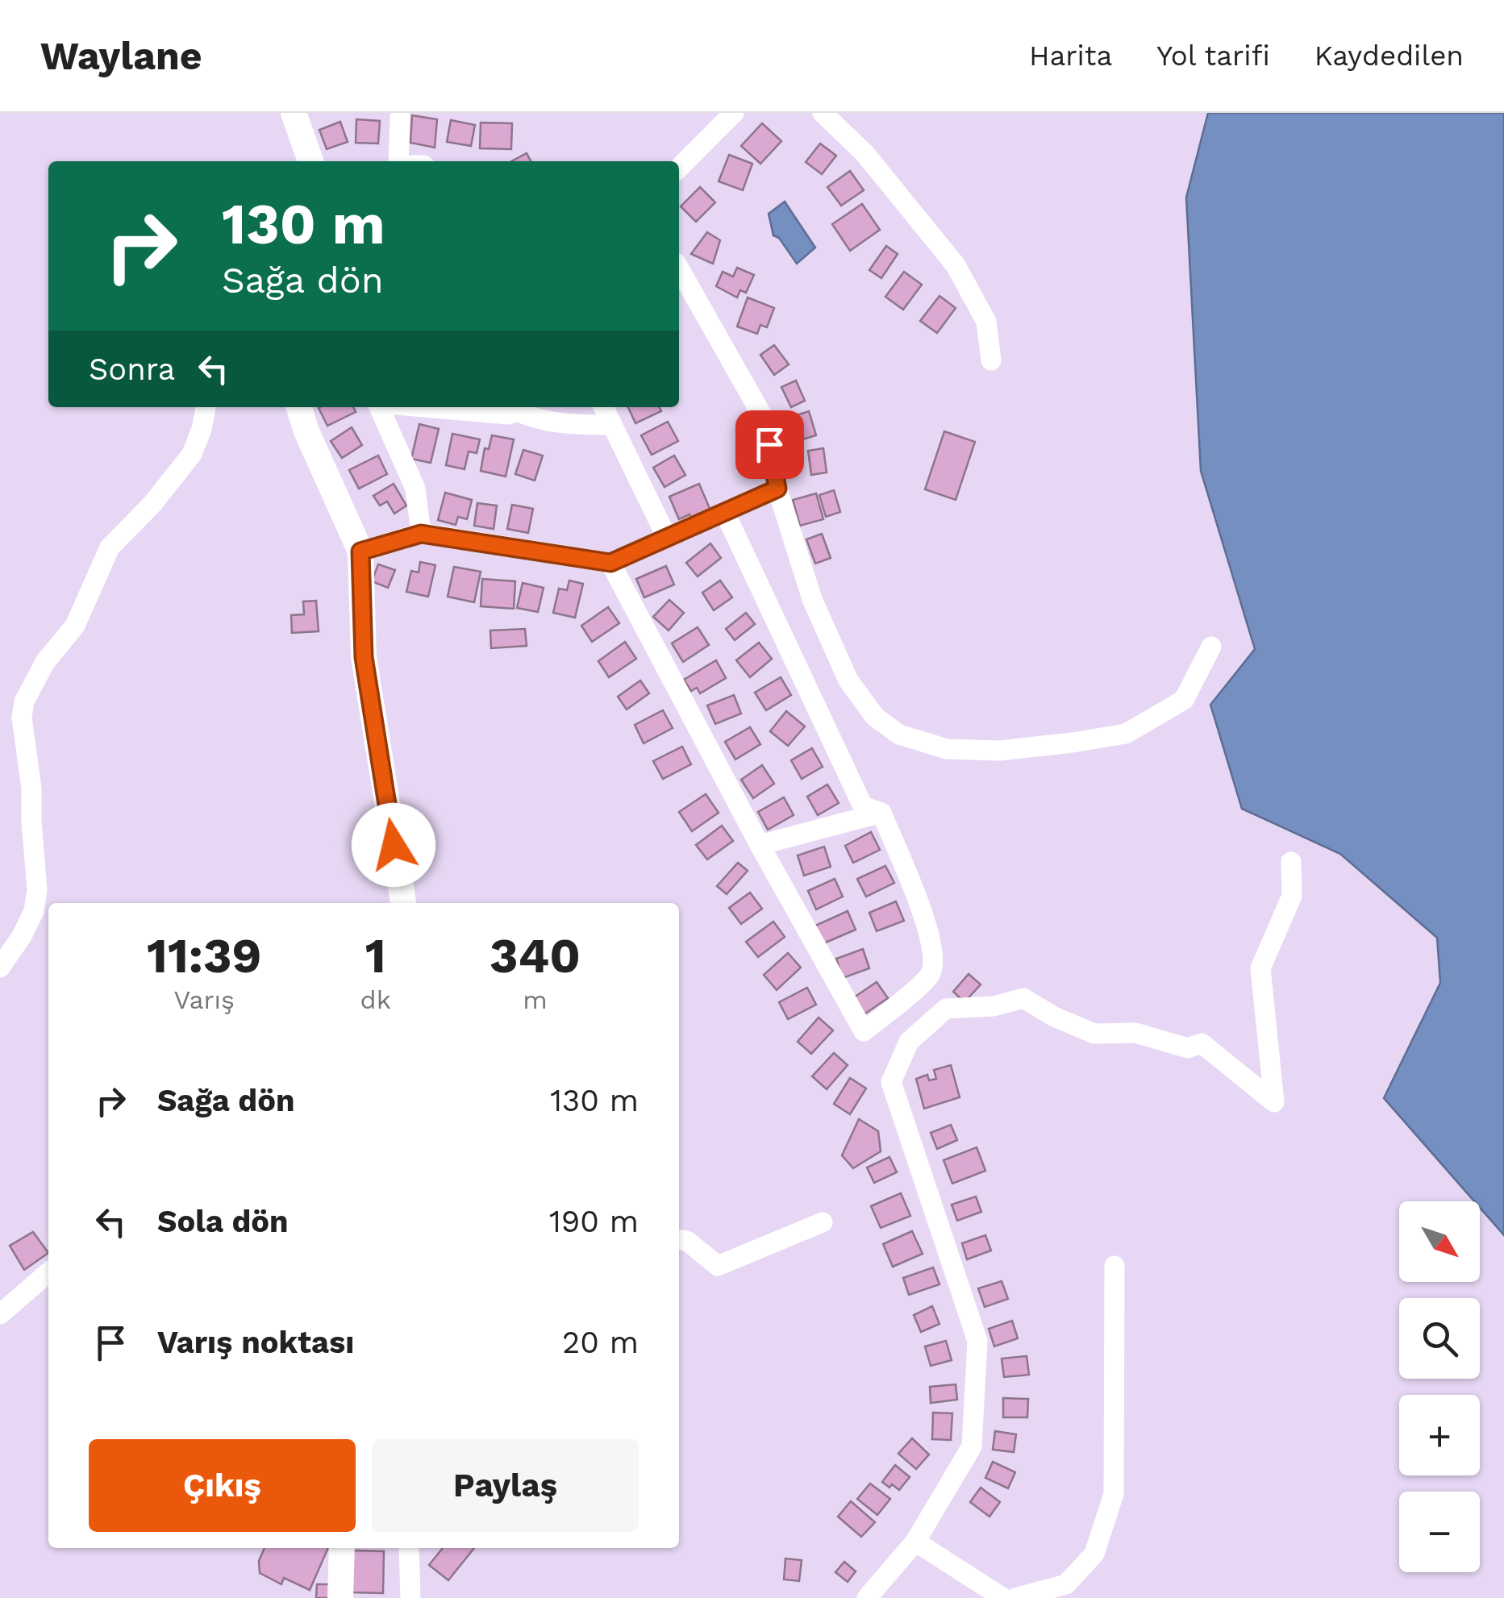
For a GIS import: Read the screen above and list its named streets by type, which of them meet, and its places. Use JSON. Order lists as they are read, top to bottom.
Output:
{
  "north": "bottom right",
  "page": {
    "header": "Waylane",
    "nav": ["Harita", "Yol tarifi", "Kaydedilen"],
    "turn": ["130 m", "Sağa dön"],
    "then": "Sonra",
    "eta": [
      "11:39",
      "Varış",
      "1",
      "dk",
      "340",
      "m"
    ],
    "list": [
      {
        "name": "Sağa dön",
        "value": "130 m"
      },
      {
        "name": "Sola dön",
        "value": "190 m"
      },
      {
        "name": "Varış noktası",
        "value": "20 m"
      }
    ],
    "map_buttons": ["+", "−"],
    "buttons": ["Çıkış", "Paylaş"]
  }
}
